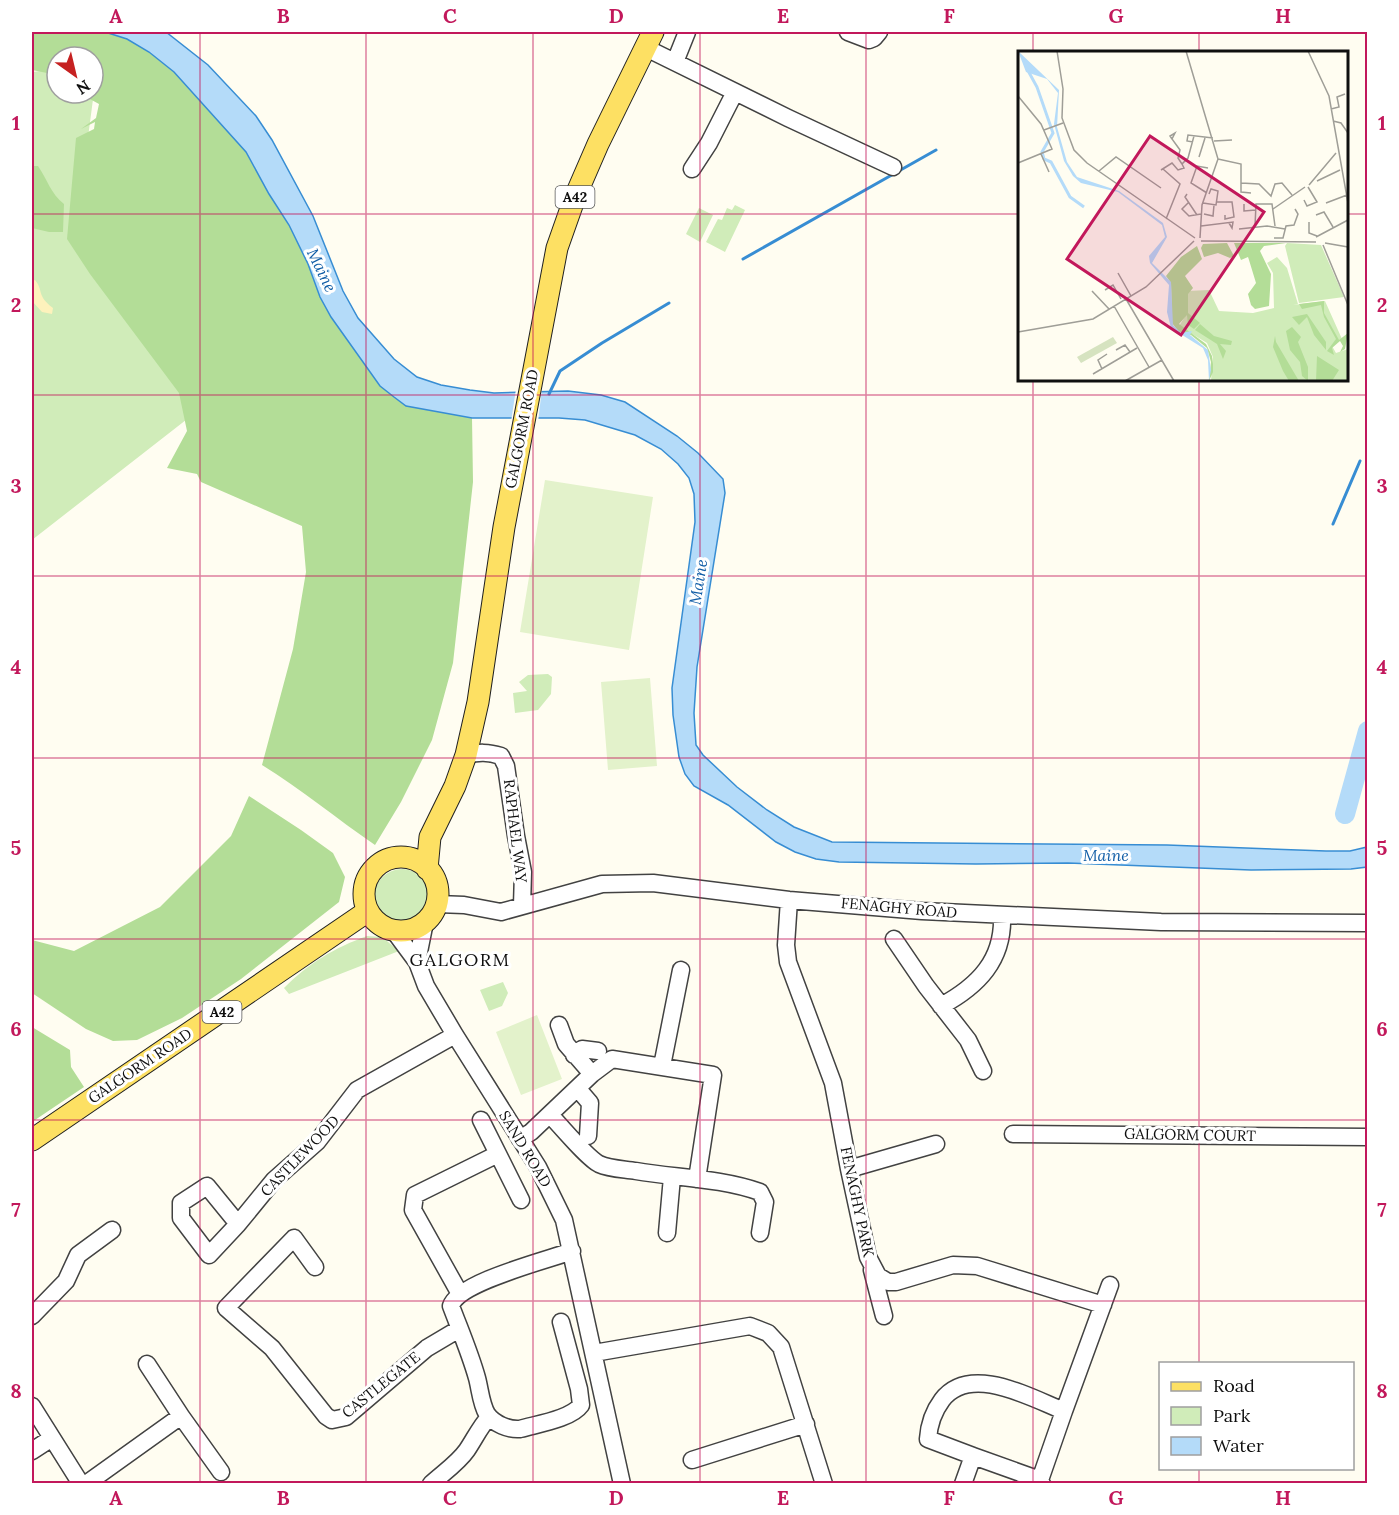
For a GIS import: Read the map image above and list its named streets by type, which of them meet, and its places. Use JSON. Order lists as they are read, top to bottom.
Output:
{
  "streets": {
    "main road": ["A42", "GALGORM ROAD"],
    "street": [
      "RAPHAEL WAY",
      "FENAGHY ROAD",
      "GALGORM COURT",
      "SAND ROAD",
      "CASTLEWOOD",
      "FENAGHY PARK",
      "CASTLEGATE"
    ]
  },
  "crossings": [
    ["A42", "GALGORM ROAD"],
    ["A42", "FENAGHY ROAD"],
    ["A42", "SAND ROAD"],
    ["GALGORM ROAD", "RAPHAEL WAY"],
    ["GALGORM ROAD", "FENAGHY ROAD"],
    ["GALGORM ROAD", "SAND ROAD"],
    ["RAPHAEL WAY", "FENAGHY ROAD"],
    ["FENAGHY ROAD", "SAND ROAD"],
    ["FENAGHY ROAD", "FENAGHY PARK"],
    ["SAND ROAD", "CASTLEWOOD"]
  ],
  "districts": ["GALGORM"],
  "water": ["Maine"],
  "legend": ["Road", "Park", "Water"],
  "north": "bottom right",
  "grid": {
    "columns": [
      "A",
      "B",
      "C",
      "D",
      "E",
      "F",
      "G",
      "H"
    ],
    "rows": [
      "1",
      "2",
      "3",
      "4",
      "5",
      "6",
      "7",
      "8"
    ]
  }
}
